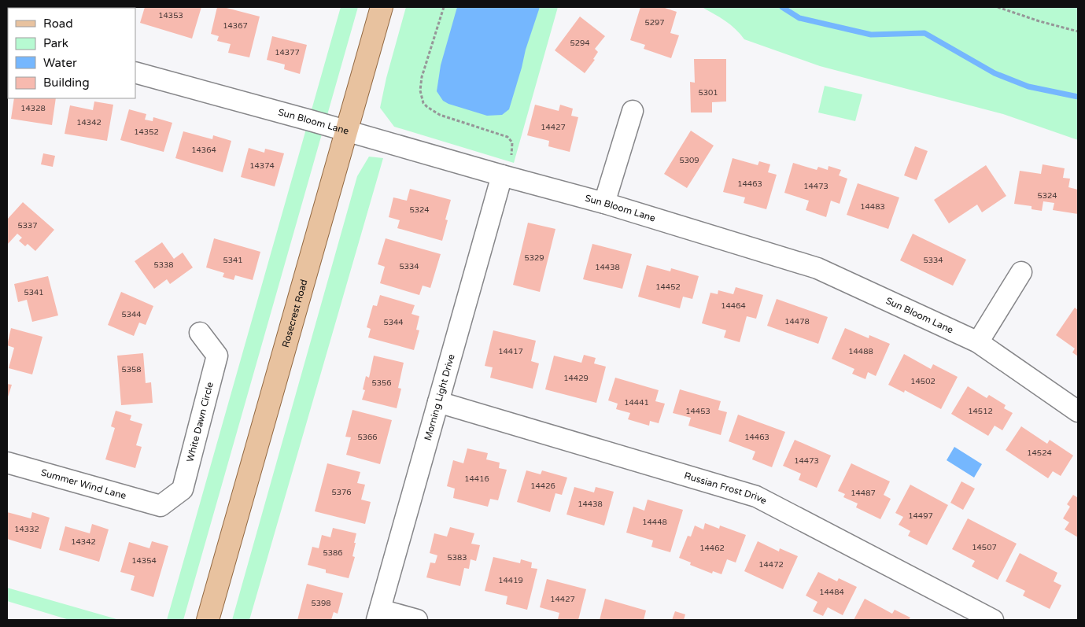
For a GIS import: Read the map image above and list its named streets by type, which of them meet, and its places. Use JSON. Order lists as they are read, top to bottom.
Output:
{
  "streets": {
    "main road": ["Rosecrest Road"],
    "street": [
      "Sun Bloom Lane",
      "Morning Light Drive",
      "White Dawn Circle",
      "Summer Wind Lane",
      "Russian Frost Drive"
    ]
  },
  "crossings": [
    ["Sun Bloom Lane", "Rosecrest Road"],
    ["Sun Bloom Lane", "Morning Light Drive"],
    ["Morning Light Drive", "Russian Frost Drive"],
    ["White Dawn Circle", "Summer Wind Lane"]
  ],
  "house_numbers": [
    "14353",
    "5297",
    "14367",
    "5294",
    "14377",
    "5301",
    "14328",
    "14342",
    "14427",
    "14352",
    "14364",
    "5309",
    "14374",
    "14463",
    "14473",
    "5324",
    "14483",
    "5324",
    "5337",
    "5329",
    "5341",
    "5334",
    "5338",
    "5334",
    "14438",
    "14452",
    "5341",
    "14464",
    "5344",
    "14478",
    "5344",
    "14417",
    "14488",
    "5358",
    "14429",
    "14502",
    "5356",
    "14441",
    "14453",
    "14512",
    "5366",
    "14463",
    "14524",
    "14473",
    "14416",
    "14426",
    "5376",
    "14487",
    "14438",
    "14497",
    "14448",
    "14332",
    "14342",
    "14507",
    "14462",
    "5386",
    "5383",
    "14354",
    "14472",
    "14419",
    "14484",
    "14427",
    "5398"
  ],
  "legend": [
    "Road",
    "Park",
    "Water",
    "Building"
  ]
}
